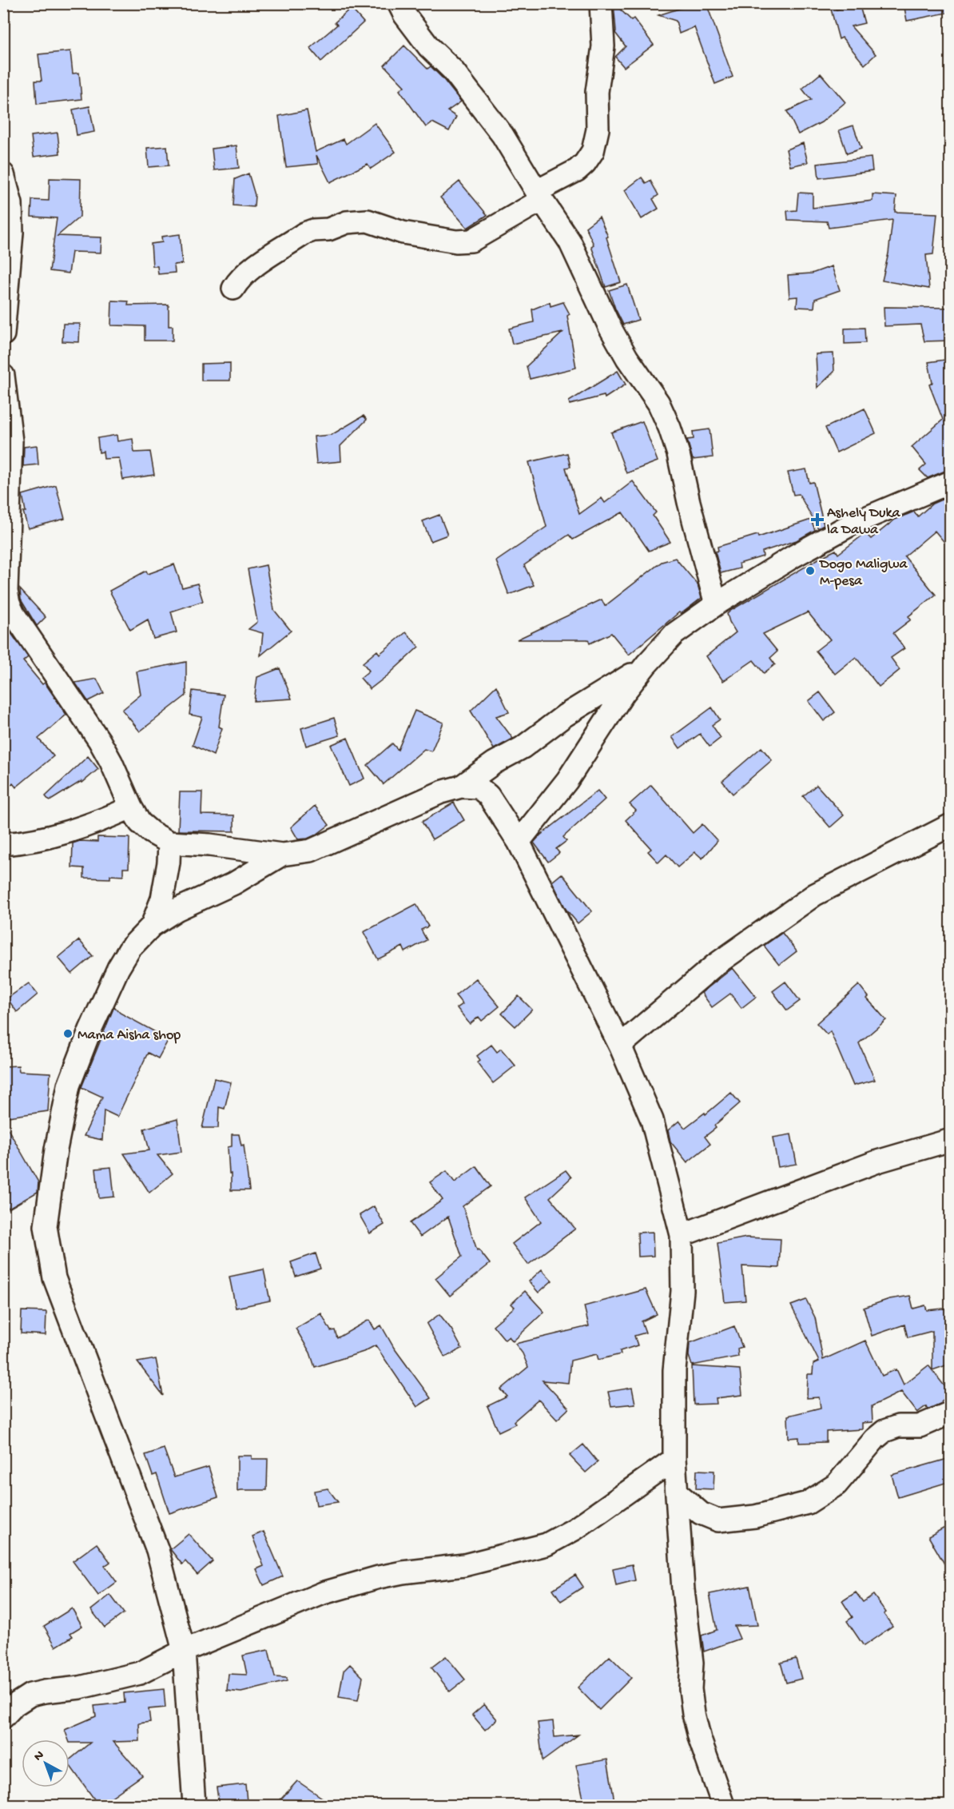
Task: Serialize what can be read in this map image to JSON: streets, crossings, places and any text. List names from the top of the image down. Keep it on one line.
{"places":{"health":["Ashely Duka la Dawa"],"other":["Dogo Maligwa M-pesa","Mama Aisha shop"]},"north":"top left"}
